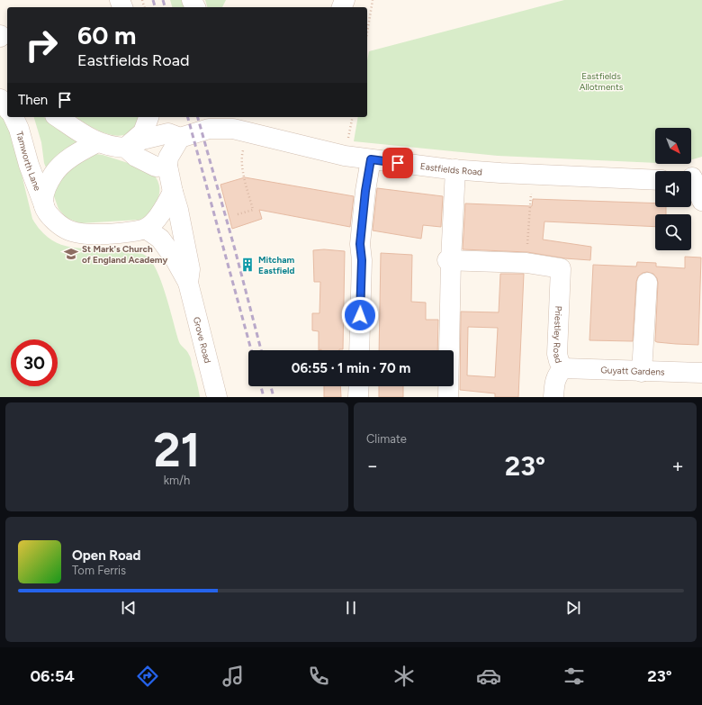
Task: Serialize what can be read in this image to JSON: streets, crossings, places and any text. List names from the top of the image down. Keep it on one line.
{"streets":{"street":["Tamworth Lane","Eastfields Road","Priestley Road","Grove Road","Guyatt Gardens"]},"crossings":[["Tamworth Lane","Grove Road"],["Priestley Road","Guyatt Gardens"]],"parks":["Eastfields Allotments"],"places":{"school or university":["St Mark's Church of England Academy"],"building":["Mitcham Eastfield"]},"north":"bottom right","page":{"turn":["60 m","Eastfields Road"],"then":"Then","limit":"30","trip":"06:55 · 1 min · 70 m","tile":[["21","km/h"],"Climate"],"heat":["−","23°","+"],"song":["Open Road","Tom Ferris"],"tabs":["06:54","23°"]}}
